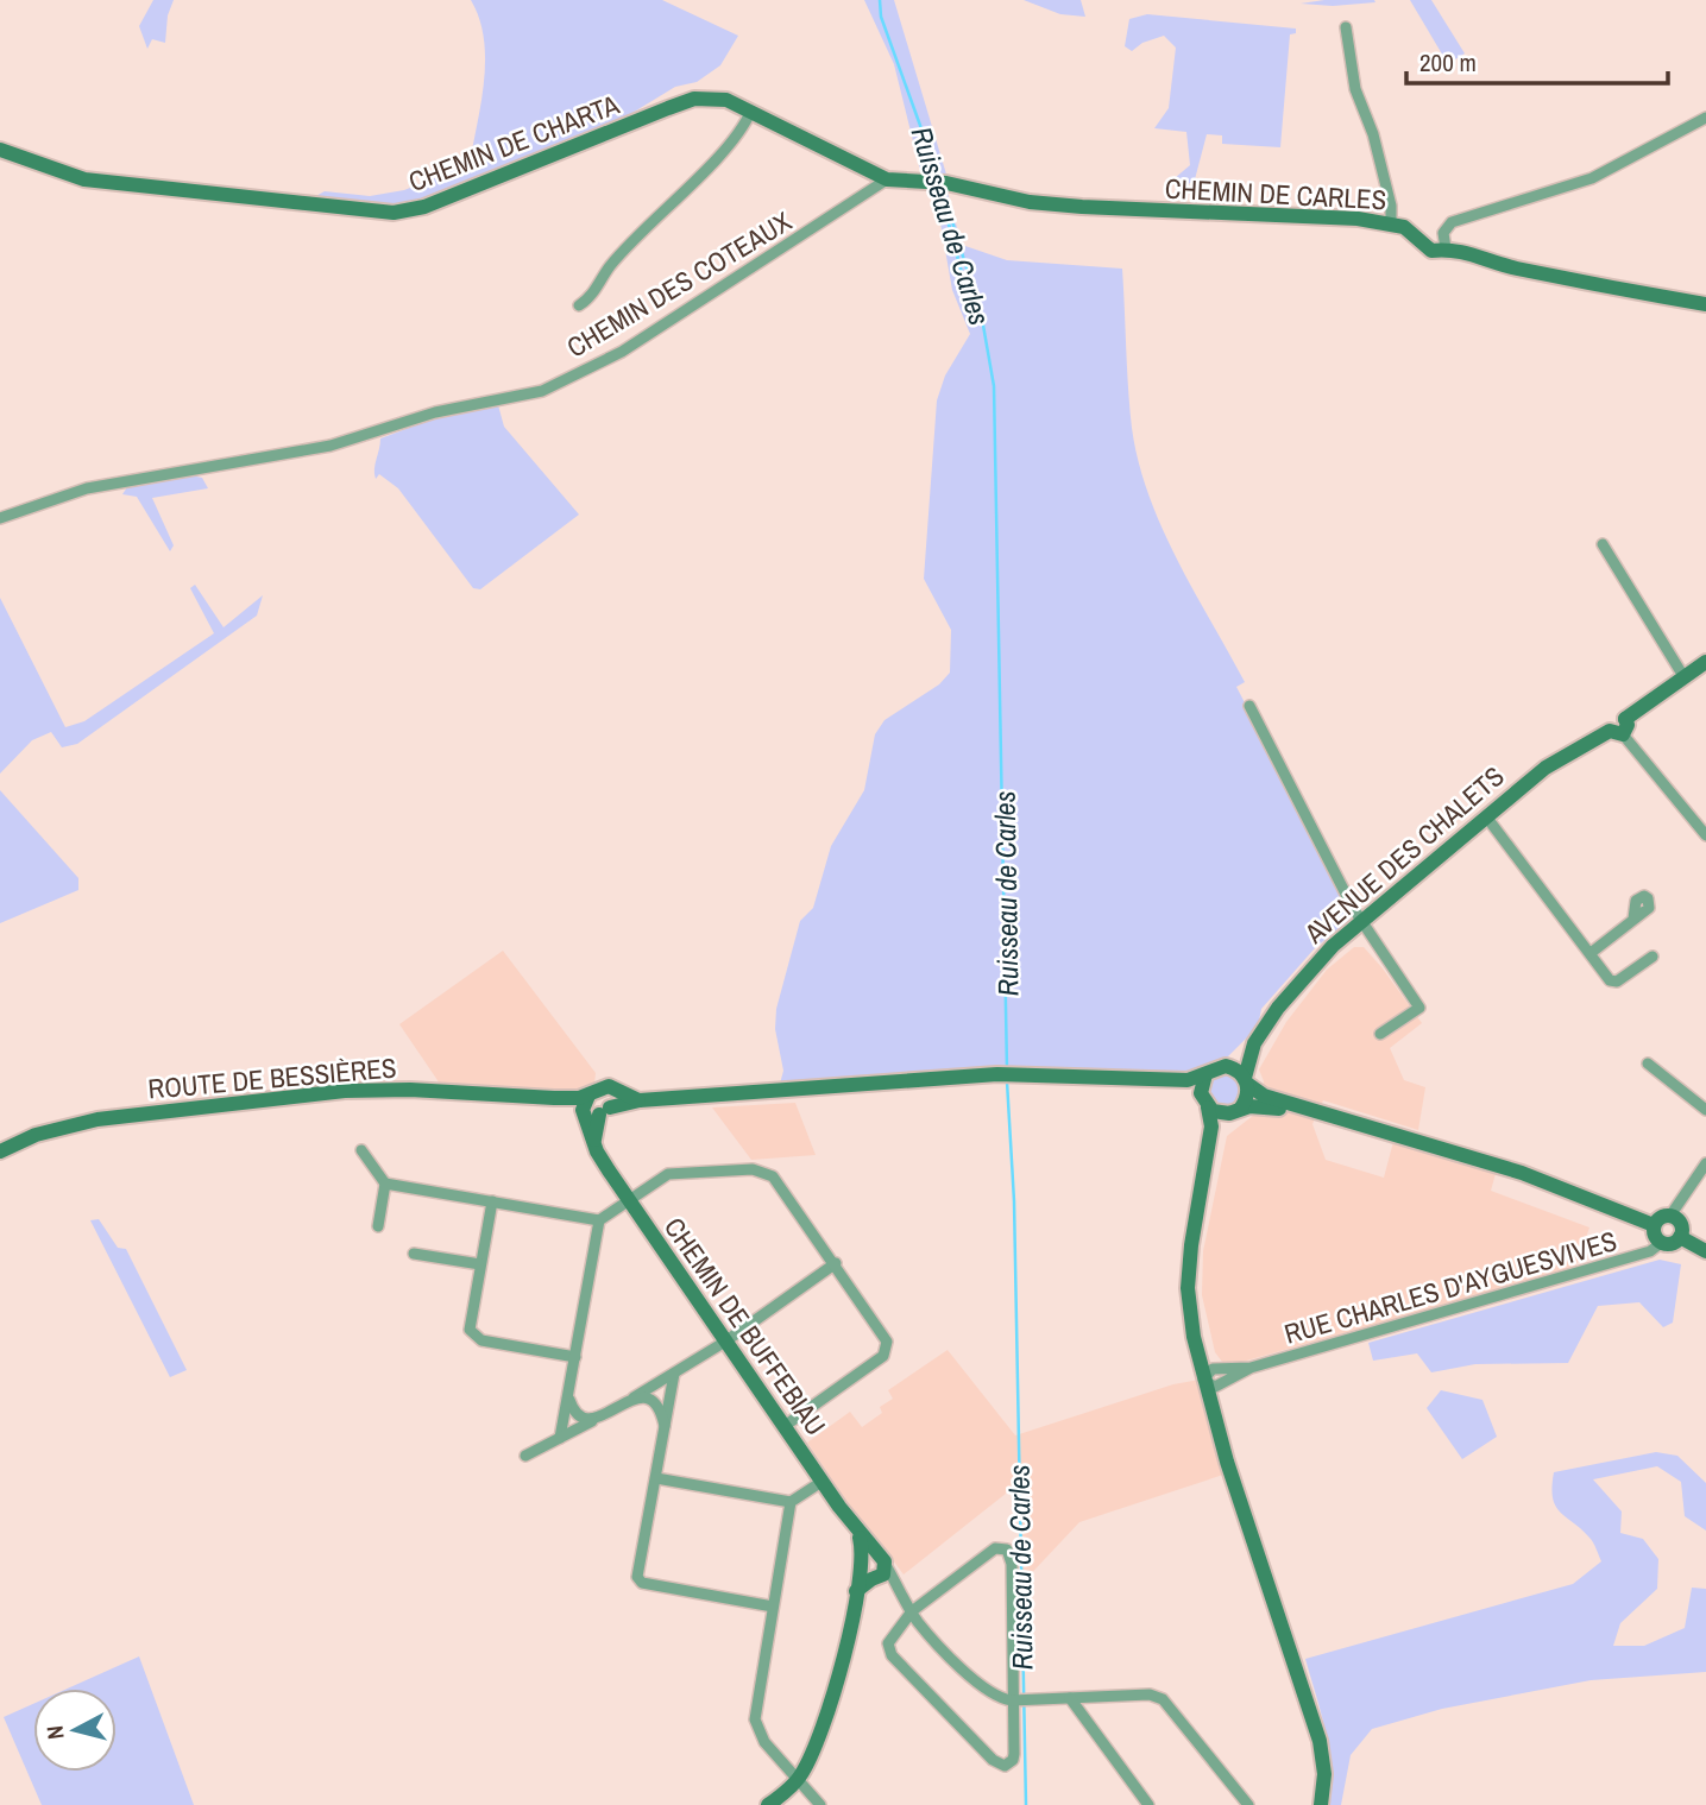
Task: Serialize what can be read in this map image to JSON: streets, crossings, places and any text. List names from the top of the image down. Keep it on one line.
{"streets":{"street":["CHEMIN DE CHARTA","CHEMIN DE CARLES","CHEMIN DES COTEAUX","AVENUE DES CHALETS","ROUTE DE BESSIÈRES","RUE CHARLES D'AYGUESVIVES","CHEMIN DE BUFFEBIAU"]},"crossings":[["CHEMIN DE CHARTA","CHEMIN DE CARLES"],["CHEMIN DE CHARTA","CHEMIN DES COTEAUX"],["ROUTE DE BESSIÈRES","CHEMIN DE BUFFEBIAU"]],"water":["Ruisseau de Carles"],"scale_bar":"200 m","north":"left"}
